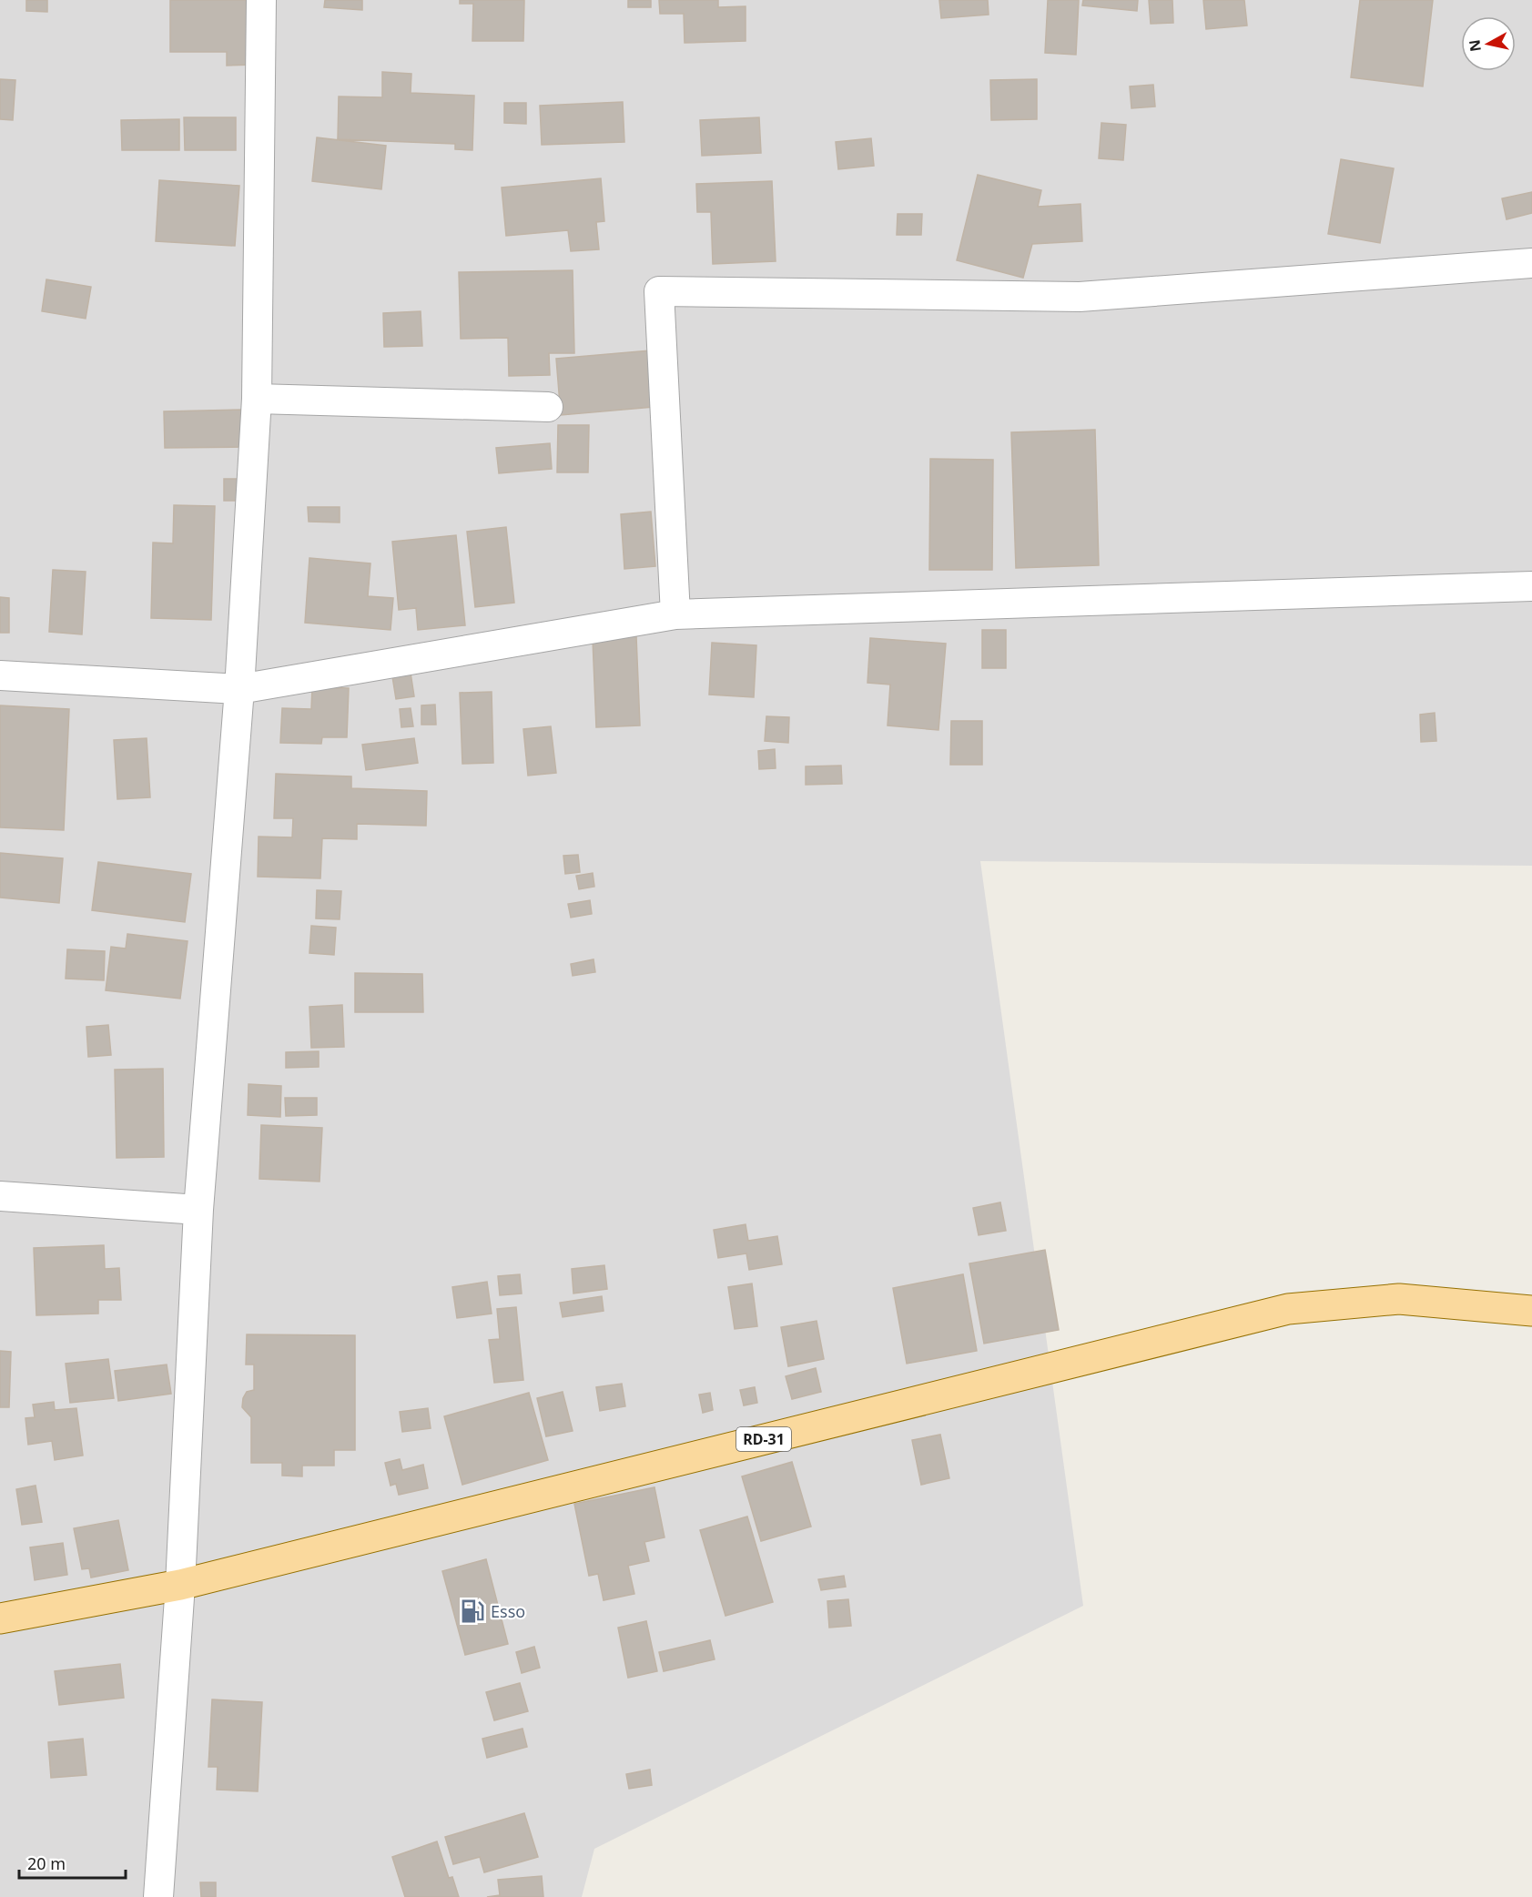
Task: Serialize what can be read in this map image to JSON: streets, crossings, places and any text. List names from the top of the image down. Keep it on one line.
{"streets":{"main road":["RD-31"]},"places":{"fuel station":["Esso"]},"scale_bar":"20 m","north":"left"}
